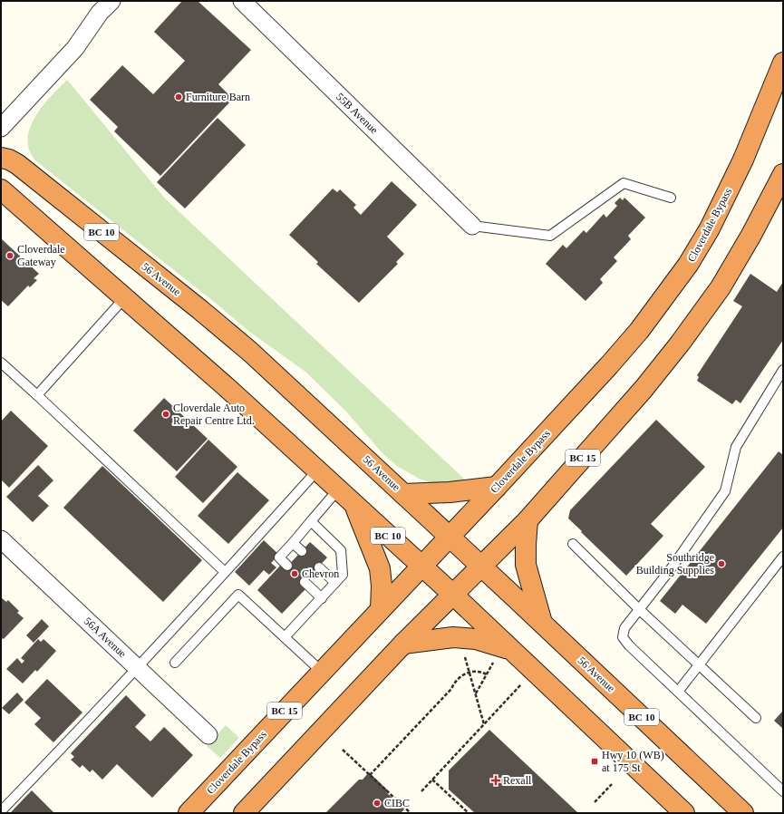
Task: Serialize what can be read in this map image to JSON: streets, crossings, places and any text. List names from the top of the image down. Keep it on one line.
{"streets":{"highway":["Cloverdale Bypass","BC 10","56 Avenue","BC 15"],"street":["55B Avenue","56A Avenue"]},"crossings":[["Cloverdale Bypass","BC 10"],["Cloverdale Bypass","56 Avenue"],["BC 10","BC 15"],["56 Avenue","BC 15"]],"places":{"other":["Furniture Barn","Cloverdale Gateway","Cloverdale Auto Repair Centre Ltd.","Southridge Building Supplies","Chevron","CIBC"],"transit":["Hwy 10 (WB) at 175 St"],"health":["Rexall"]}}
